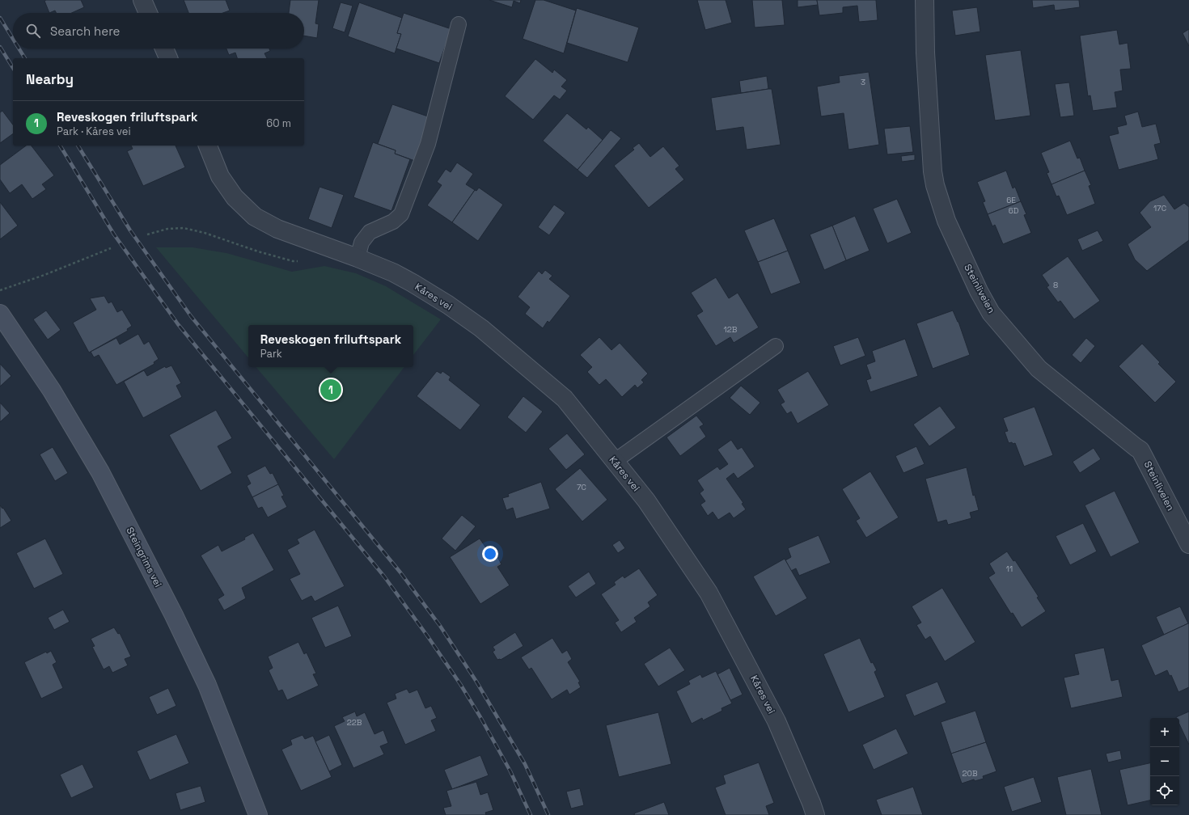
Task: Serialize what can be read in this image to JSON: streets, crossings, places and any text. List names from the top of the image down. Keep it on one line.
{"streets":{"street":["Steinliveien","Kåres vei","Steingrims vei"]},"house_numbers":["3","6E","17C","6D","8","12B","7C","11","22B","20B"],"page":{"search":"Search here","heading":"Nearby","list":[{"mark":"1","name":"Reveskogen friluftspark","note":"Park · Kåres vei","value":"60 m"}],"popup":["Reveskogen friluftspark","Park"],"pins":"1","map_buttons":["+","−"]}}
